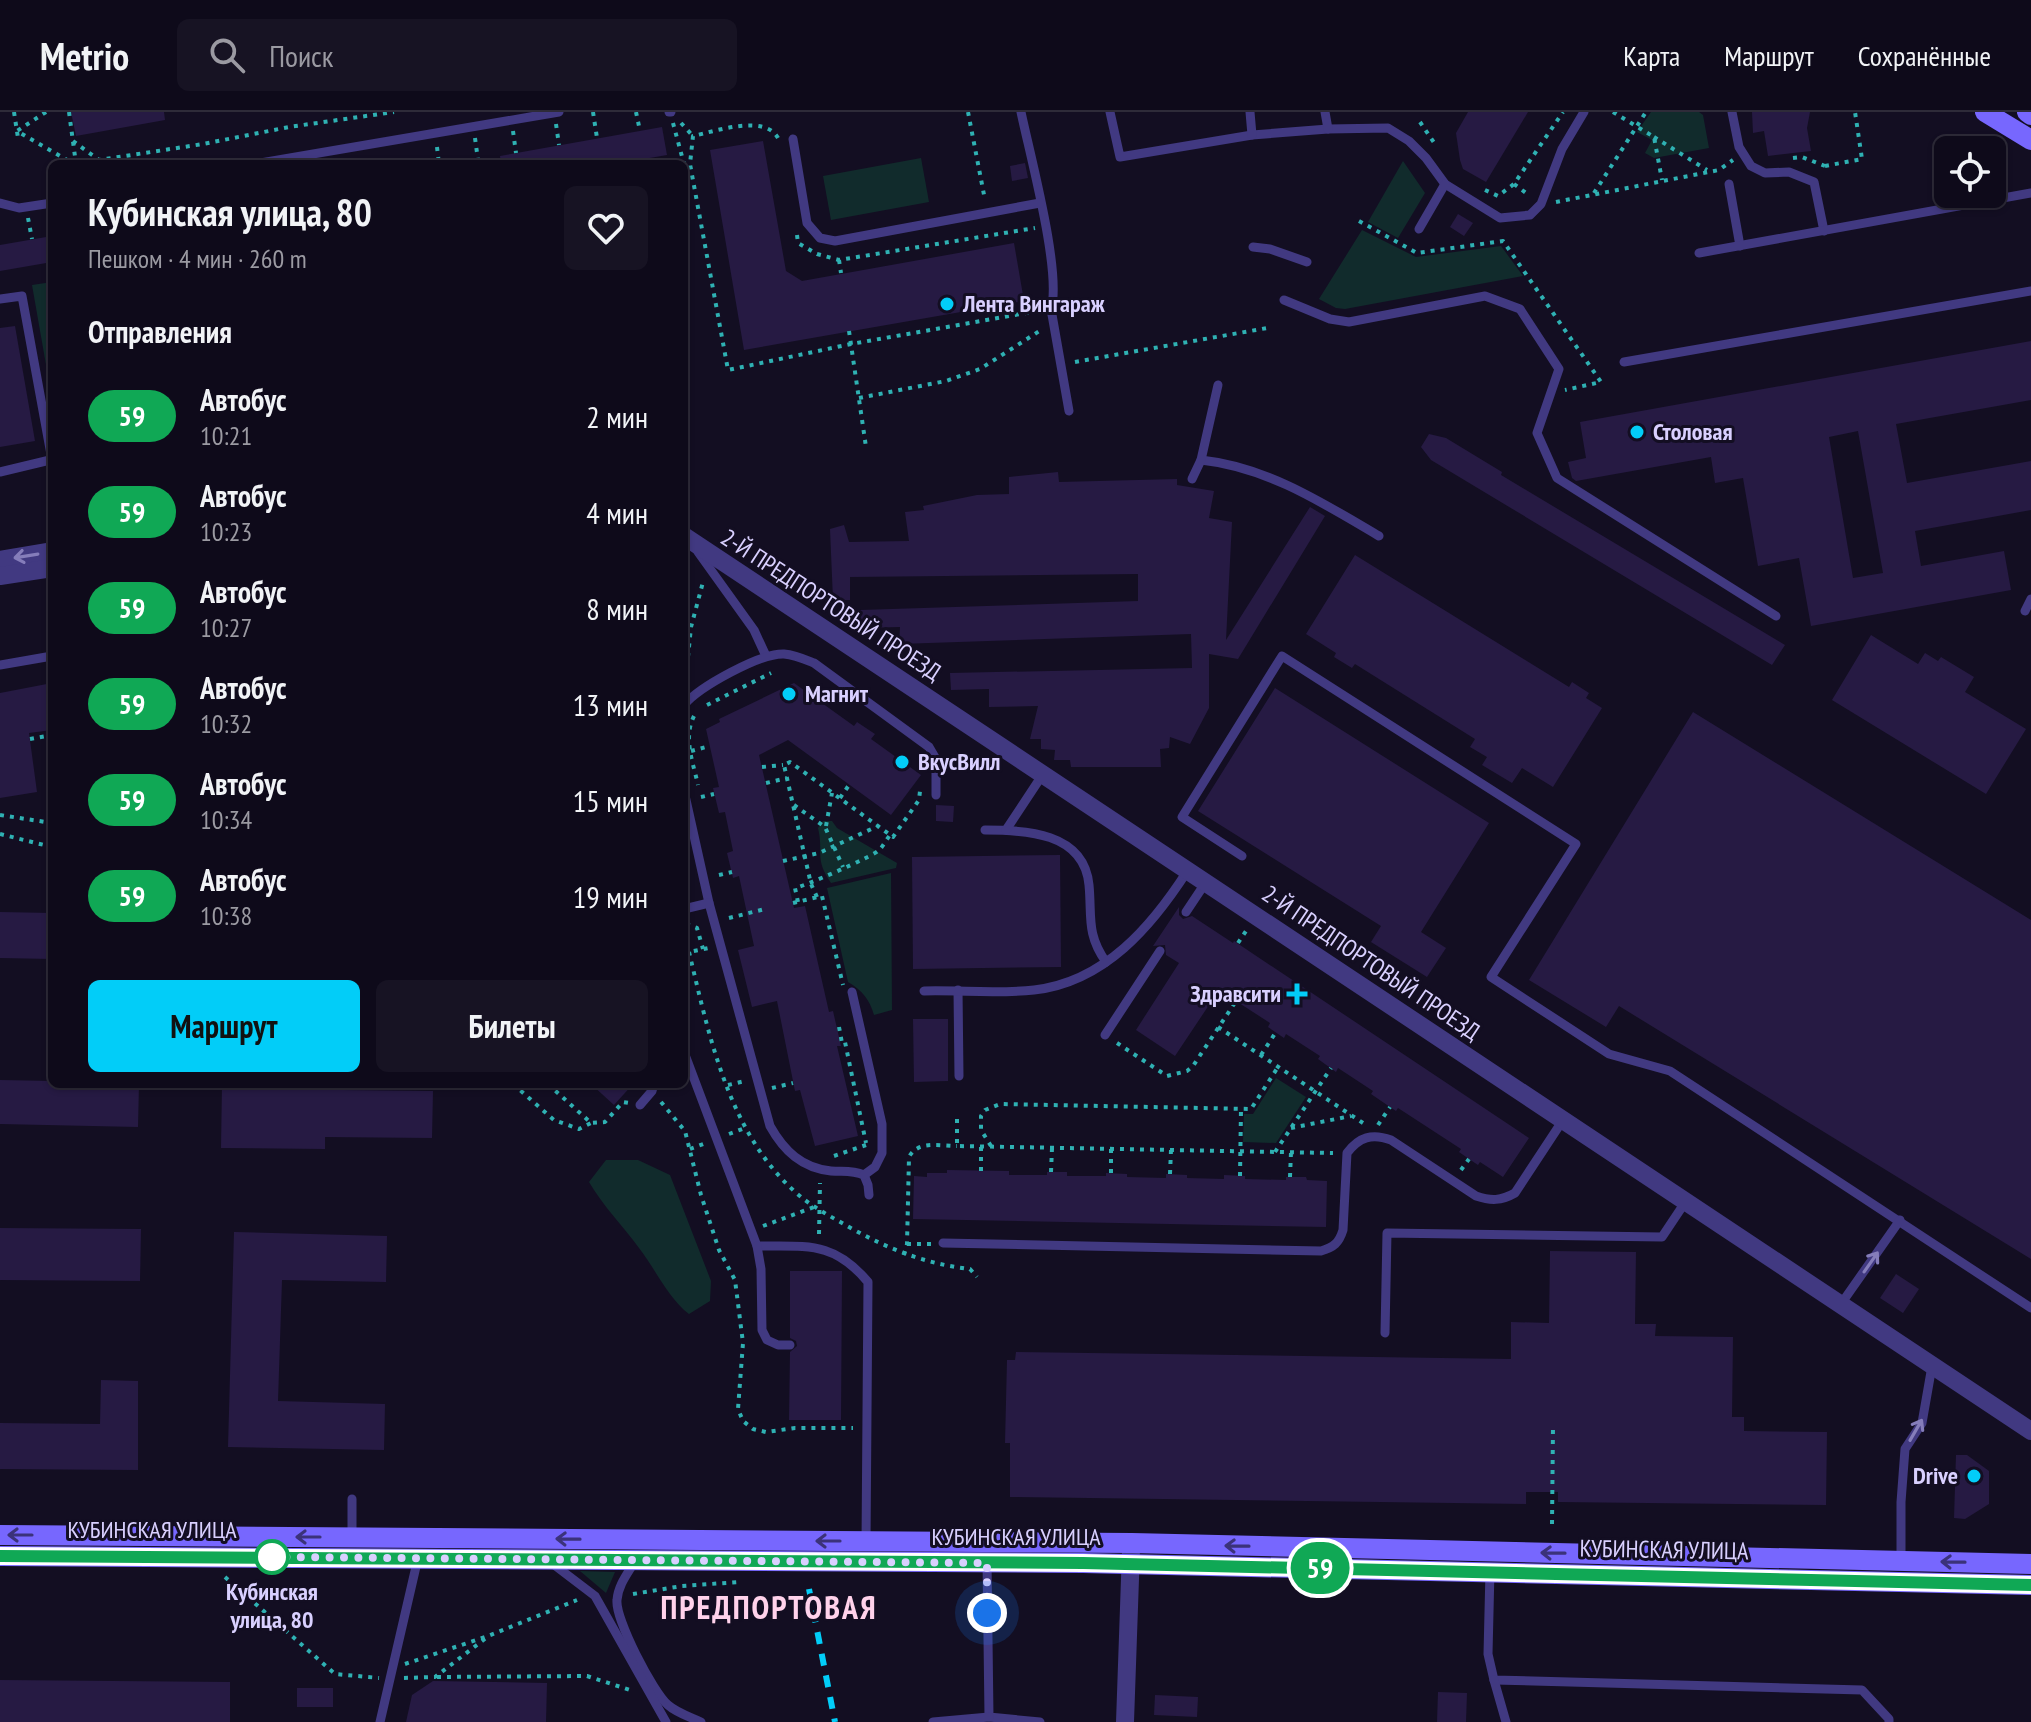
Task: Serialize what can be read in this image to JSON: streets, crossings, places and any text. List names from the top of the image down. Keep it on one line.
{"streets":{"main road":["КУБИНСКАЯ УЛИЦА"],"street":["2-Й ПРЕДПОРТОВЫЙ ПРОЕЗД"]},"districts":["ПРЕДПОРТОВАЯ"],"places":{"other":["Лента Вингараж","Столовая","Магнит","ВкусВилл","Drive","Кубинская улица, 80"],"health":["Здравсити"]},"lines":["bus line 59"],"page":{"header":"Metrio","search":"Поиск","nav":["Карта","Маршрут","Сохранённые"],"on_map":"59","heading":[["Кубинская улица, 80","Пешком · 4 мин · 260 m"],"Отправления"],"list":[{"mark":"59","name":"Автобус","note":"10:21","value":"2 мин"},{"mark":"59","name":"Автобус","note":"10:23","value":"4 мин"},{"mark":"59","name":"Автобус","note":"10:27","value":"8 мин"},{"mark":"59","name":"Автобус","note":"10:32","value":"13 мин"},{"mark":"59","name":"Автобус","note":"10:34","value":"15 мин"},{"mark":"59","name":"Автобус","note":"10:38","value":"19 мин"}],"buttons":["Маршрут","Билеты"]}}
